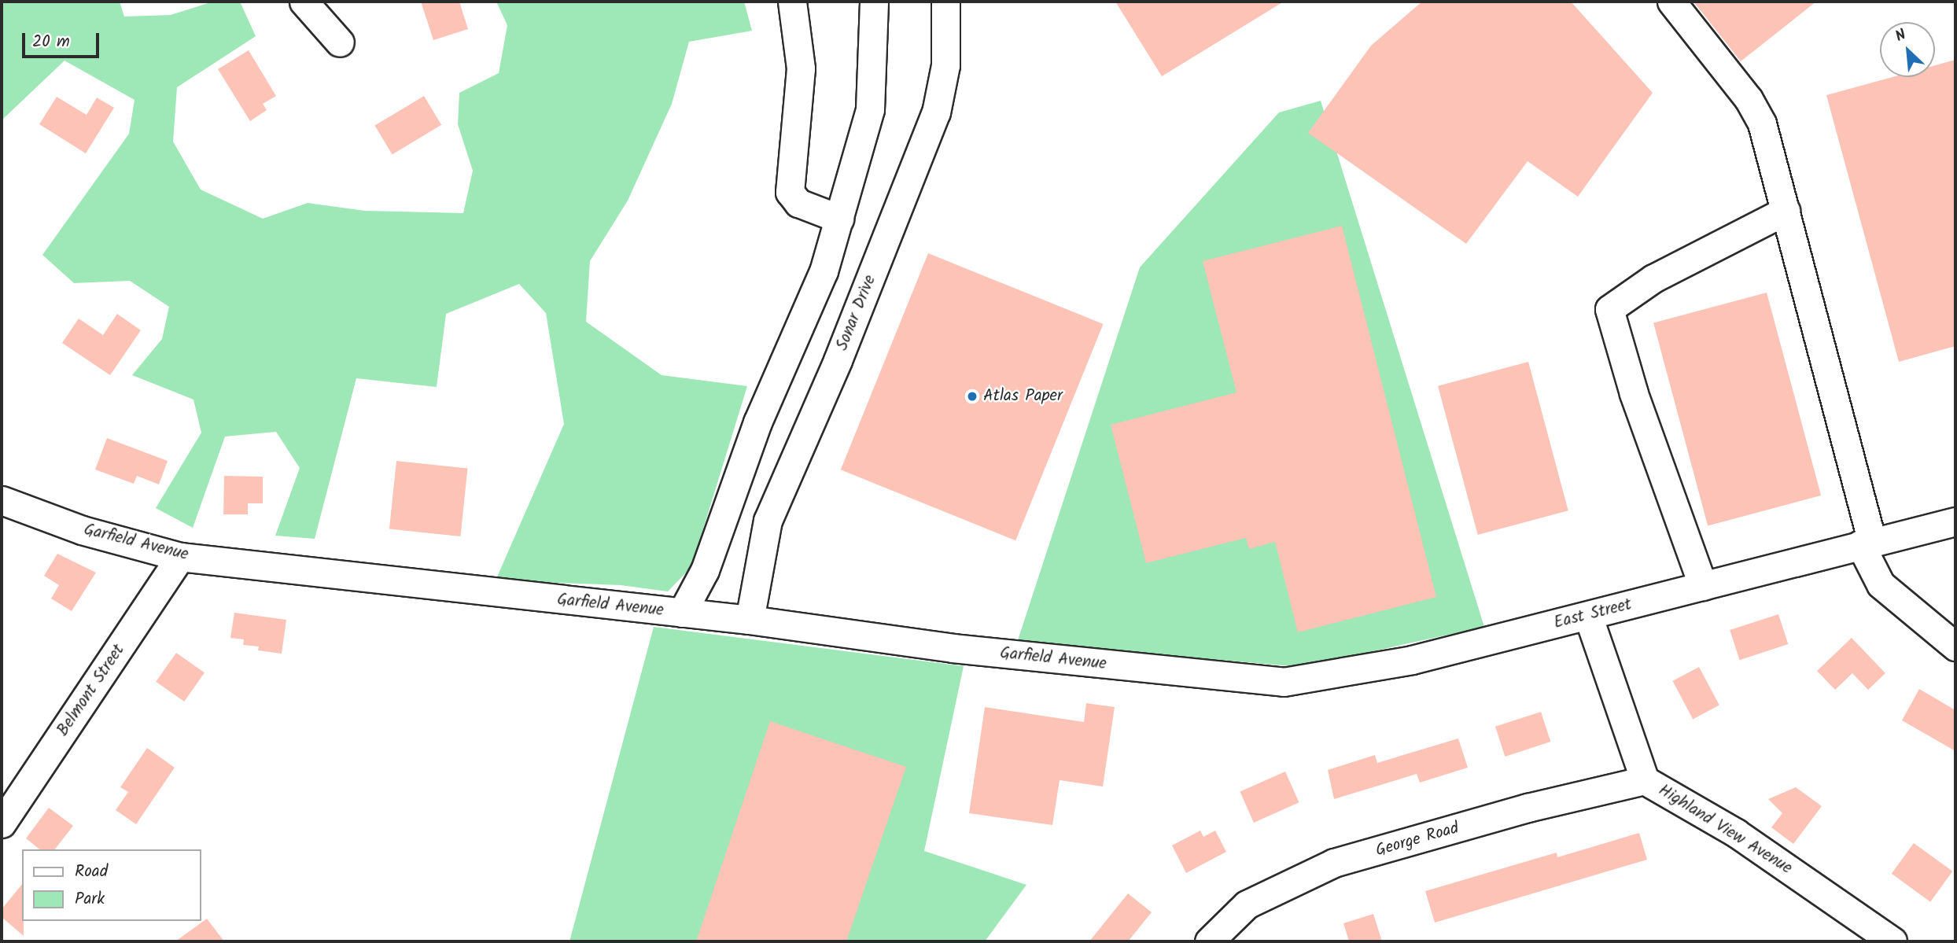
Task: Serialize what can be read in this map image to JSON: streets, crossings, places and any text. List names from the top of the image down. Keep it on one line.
{"streets":{"street":["Sonar Drive","Garfield Avenue","East Street","Belmont Street","Highland View Avenue","George Road"]},"crossings":[["Sonar Drive","Garfield Avenue"],["Garfield Avenue","East Street"],["Garfield Avenue","Belmont Street"],["East Street","Highland View Avenue"],["Highland View Avenue","George Road"]],"places":["Atlas Paper"],"legend":["Road","Park"],"scale_bar":"20 m","north":"top left"}
